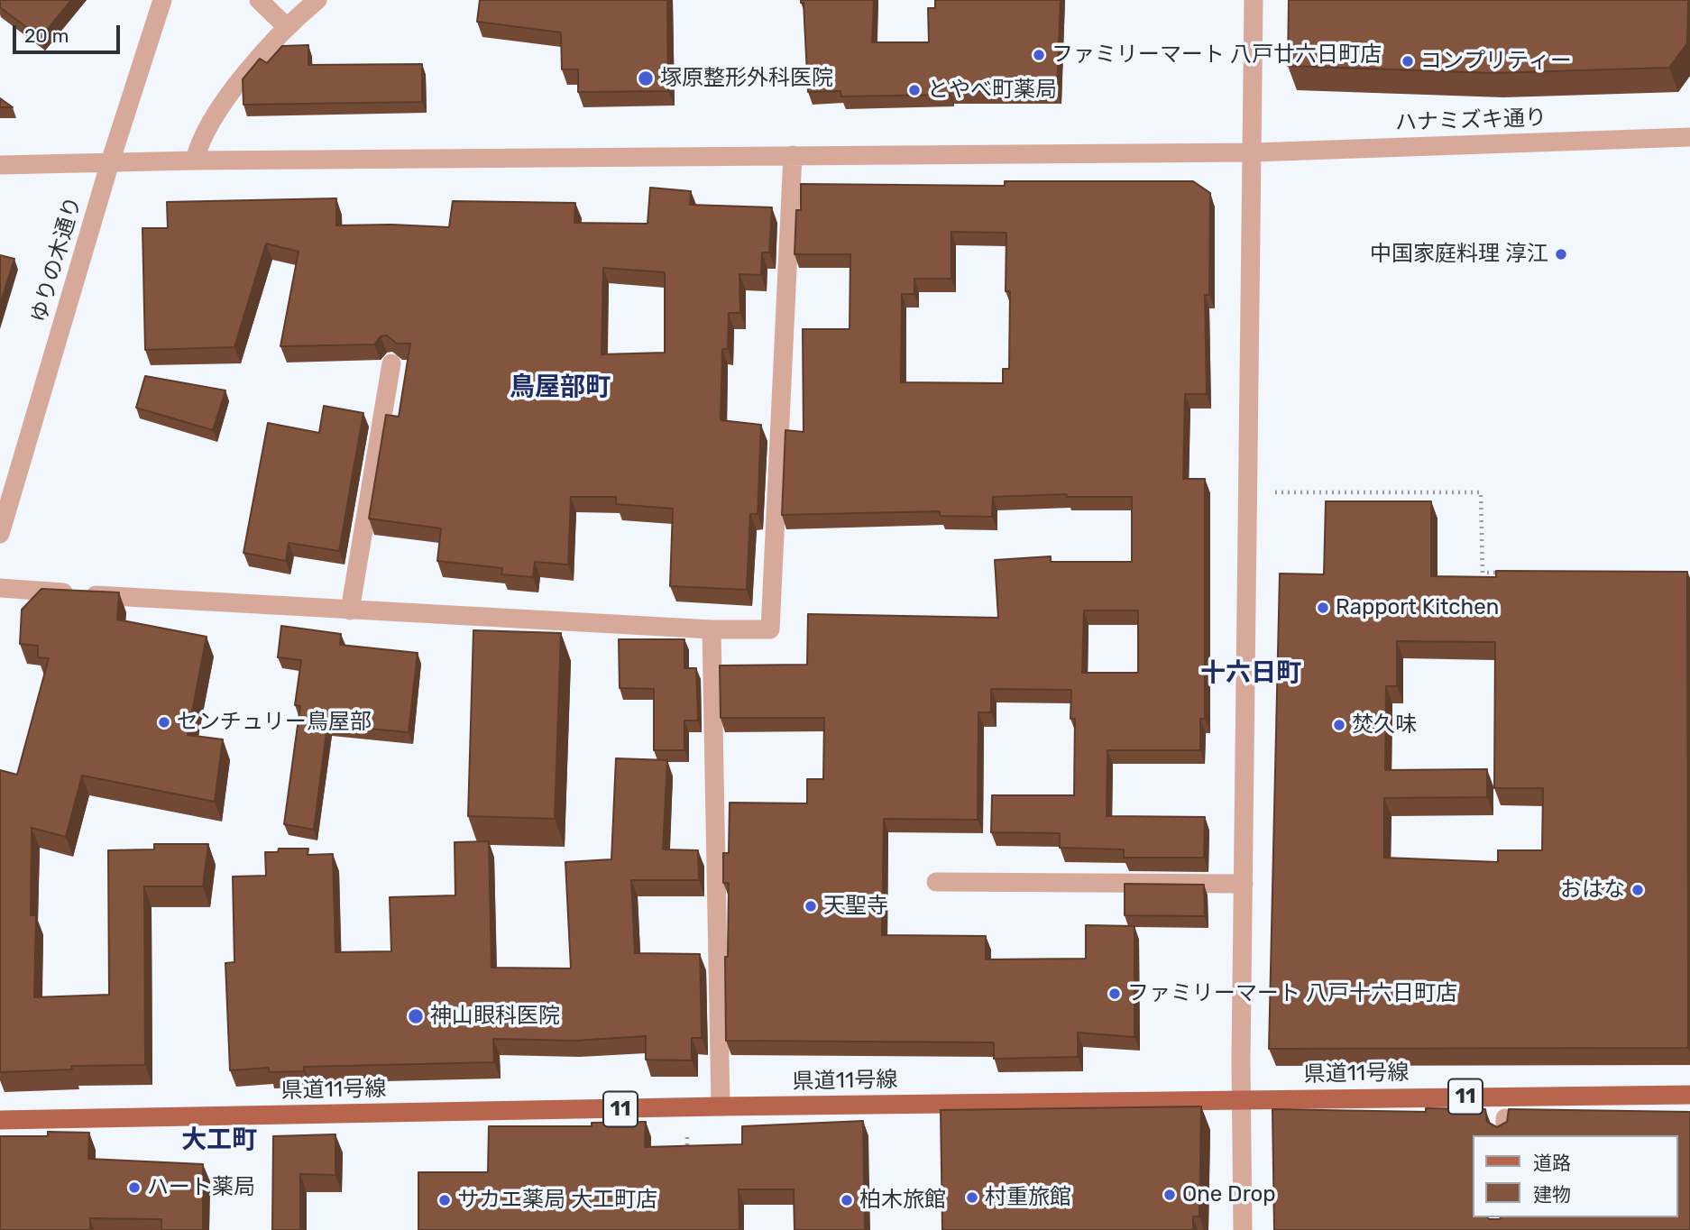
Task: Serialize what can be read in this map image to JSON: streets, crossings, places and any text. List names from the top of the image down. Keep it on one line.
{"streets":{"main road":["県道11号線","11"],"street":["ハナミズキ通り","ゆりの木通り"]},"crossings":[["ハナミズキ通り","ゆりの木通り"]],"districts":["鳥屋部町","十六日町","大工町"],"places":["ファミリーマート 八戸廿六日町店","コンプリティー","塚原整形外科医院","とやべ町薬局","中国家庭料理 淳江","Rapport Kitchen","センチュリー鳥屋部","焚久味","おはな","天聖寺","ファミリーマート 八戸十六日町店","神山眼科医院","ハート薬局","One Drop","村重旅館","サカエ薬局 大工町店","柏木旅館"],"legend":["道路","建物"],"scale_bar":"20 m"}
